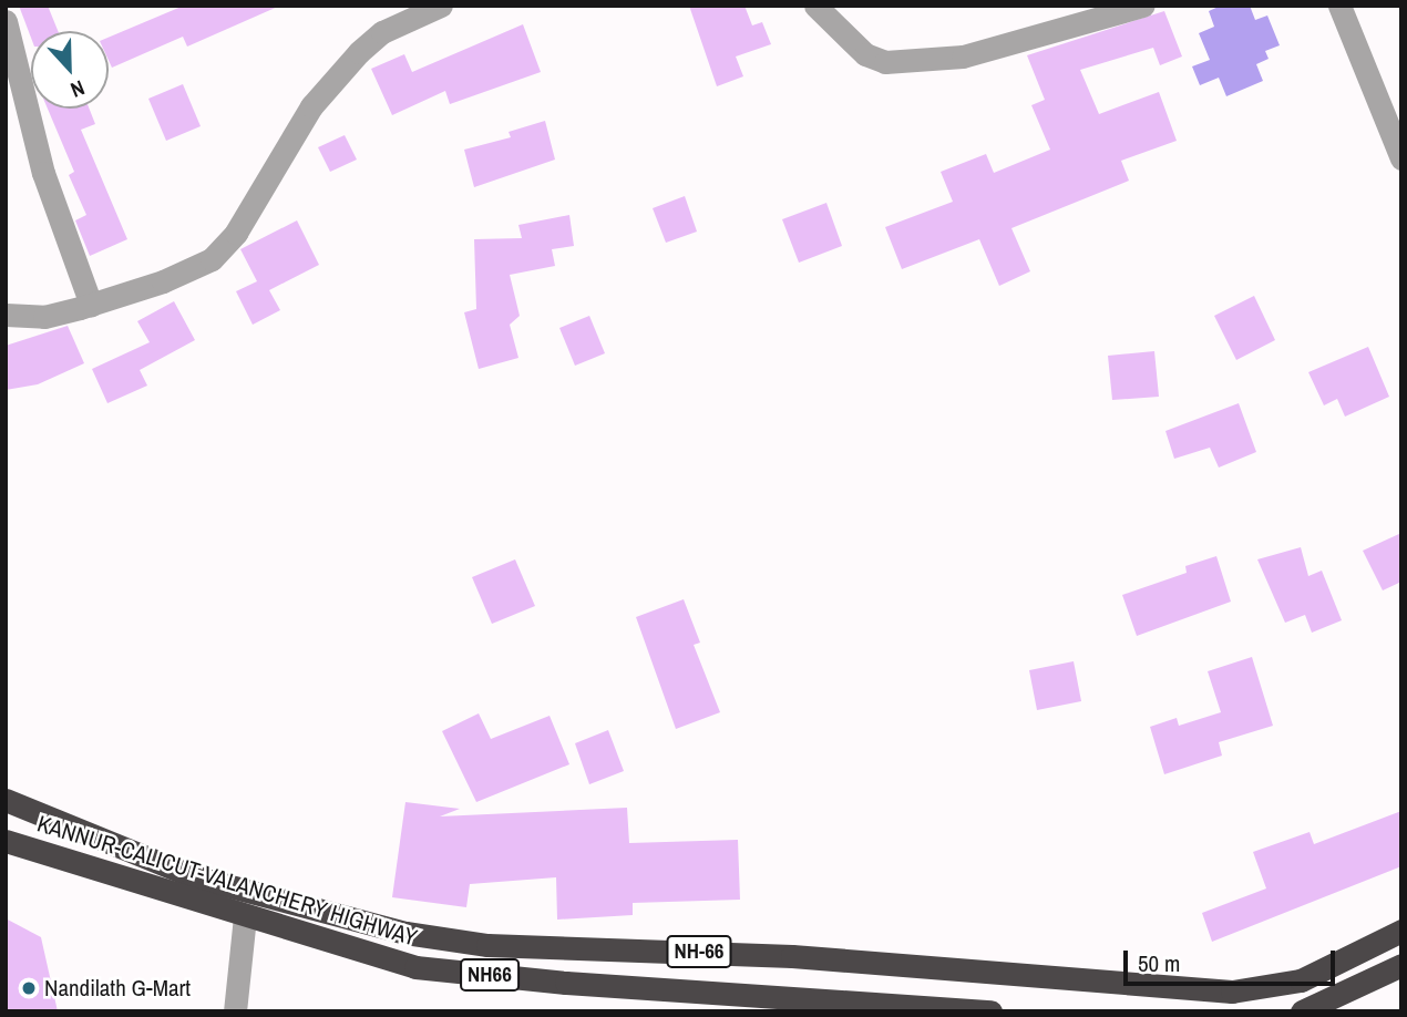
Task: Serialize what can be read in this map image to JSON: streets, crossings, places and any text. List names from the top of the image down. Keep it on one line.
{"streets":{"highway":["KANNUR-CALICUT-VALANCHERY HIGHWAY","NH-66","NH66"]},"places":["Nandilath G-Mart"],"scale_bar":"50 m","north":"bottom"}
